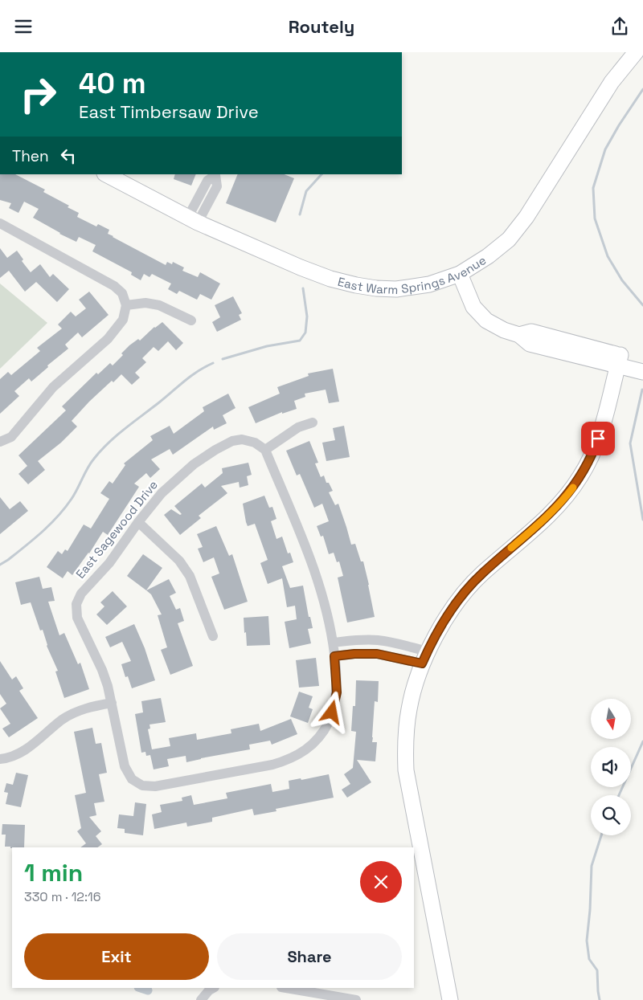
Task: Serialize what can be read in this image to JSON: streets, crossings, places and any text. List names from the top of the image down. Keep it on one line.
{"streets":{"street":["East Warm Springs Avenue","East Sagewood Drive"]},"north":"bottom","page":{"header":"Routely","turn":["40 m","East Timbersaw Drive"],"then":"Then","heading":["1 min","330 m · 12:16"],"buttons":["Exit","Share"]}}
